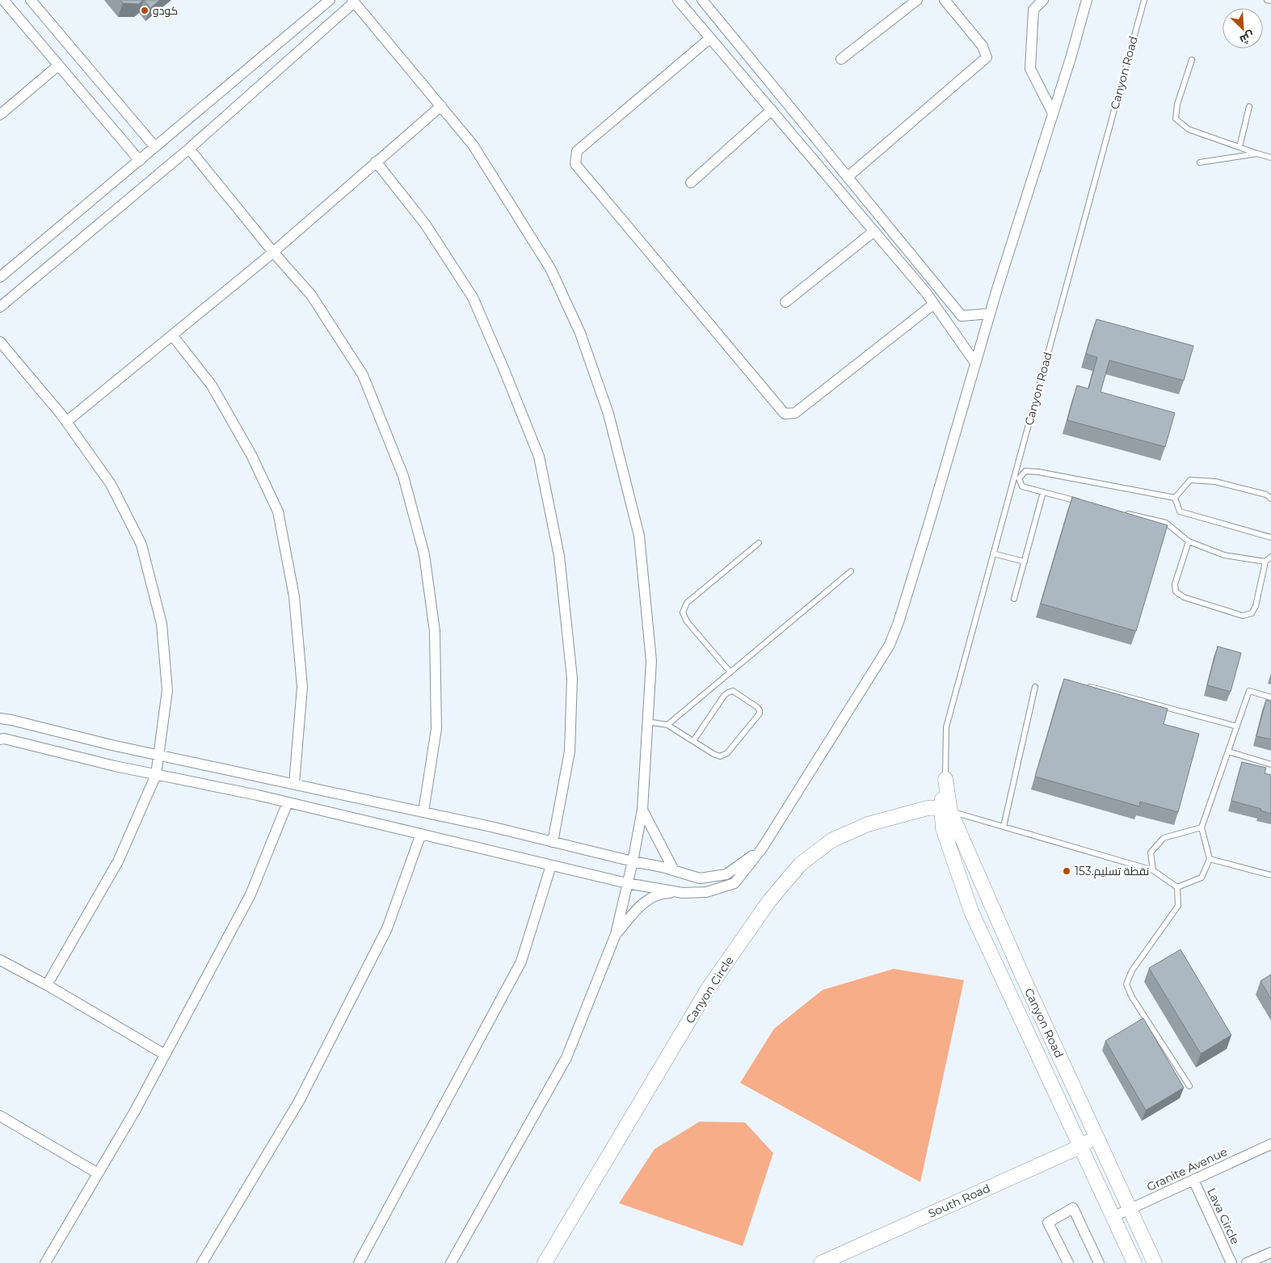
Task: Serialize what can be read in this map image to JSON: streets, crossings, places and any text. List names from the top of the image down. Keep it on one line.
{"streets":{"main road":["Canyon Road","Canyon Circle","South Road"],"street":["Granite Avenue","Lava Circle"]},"crossings":[["Canyon Road","Canyon Circle"],["Canyon Road","Granite Avenue"],["Canyon Road","South Road"],["Granite Avenue","Lava Circle"]],"places":["كودو","نقطة تسليم.153"],"north":"bottom right"}
